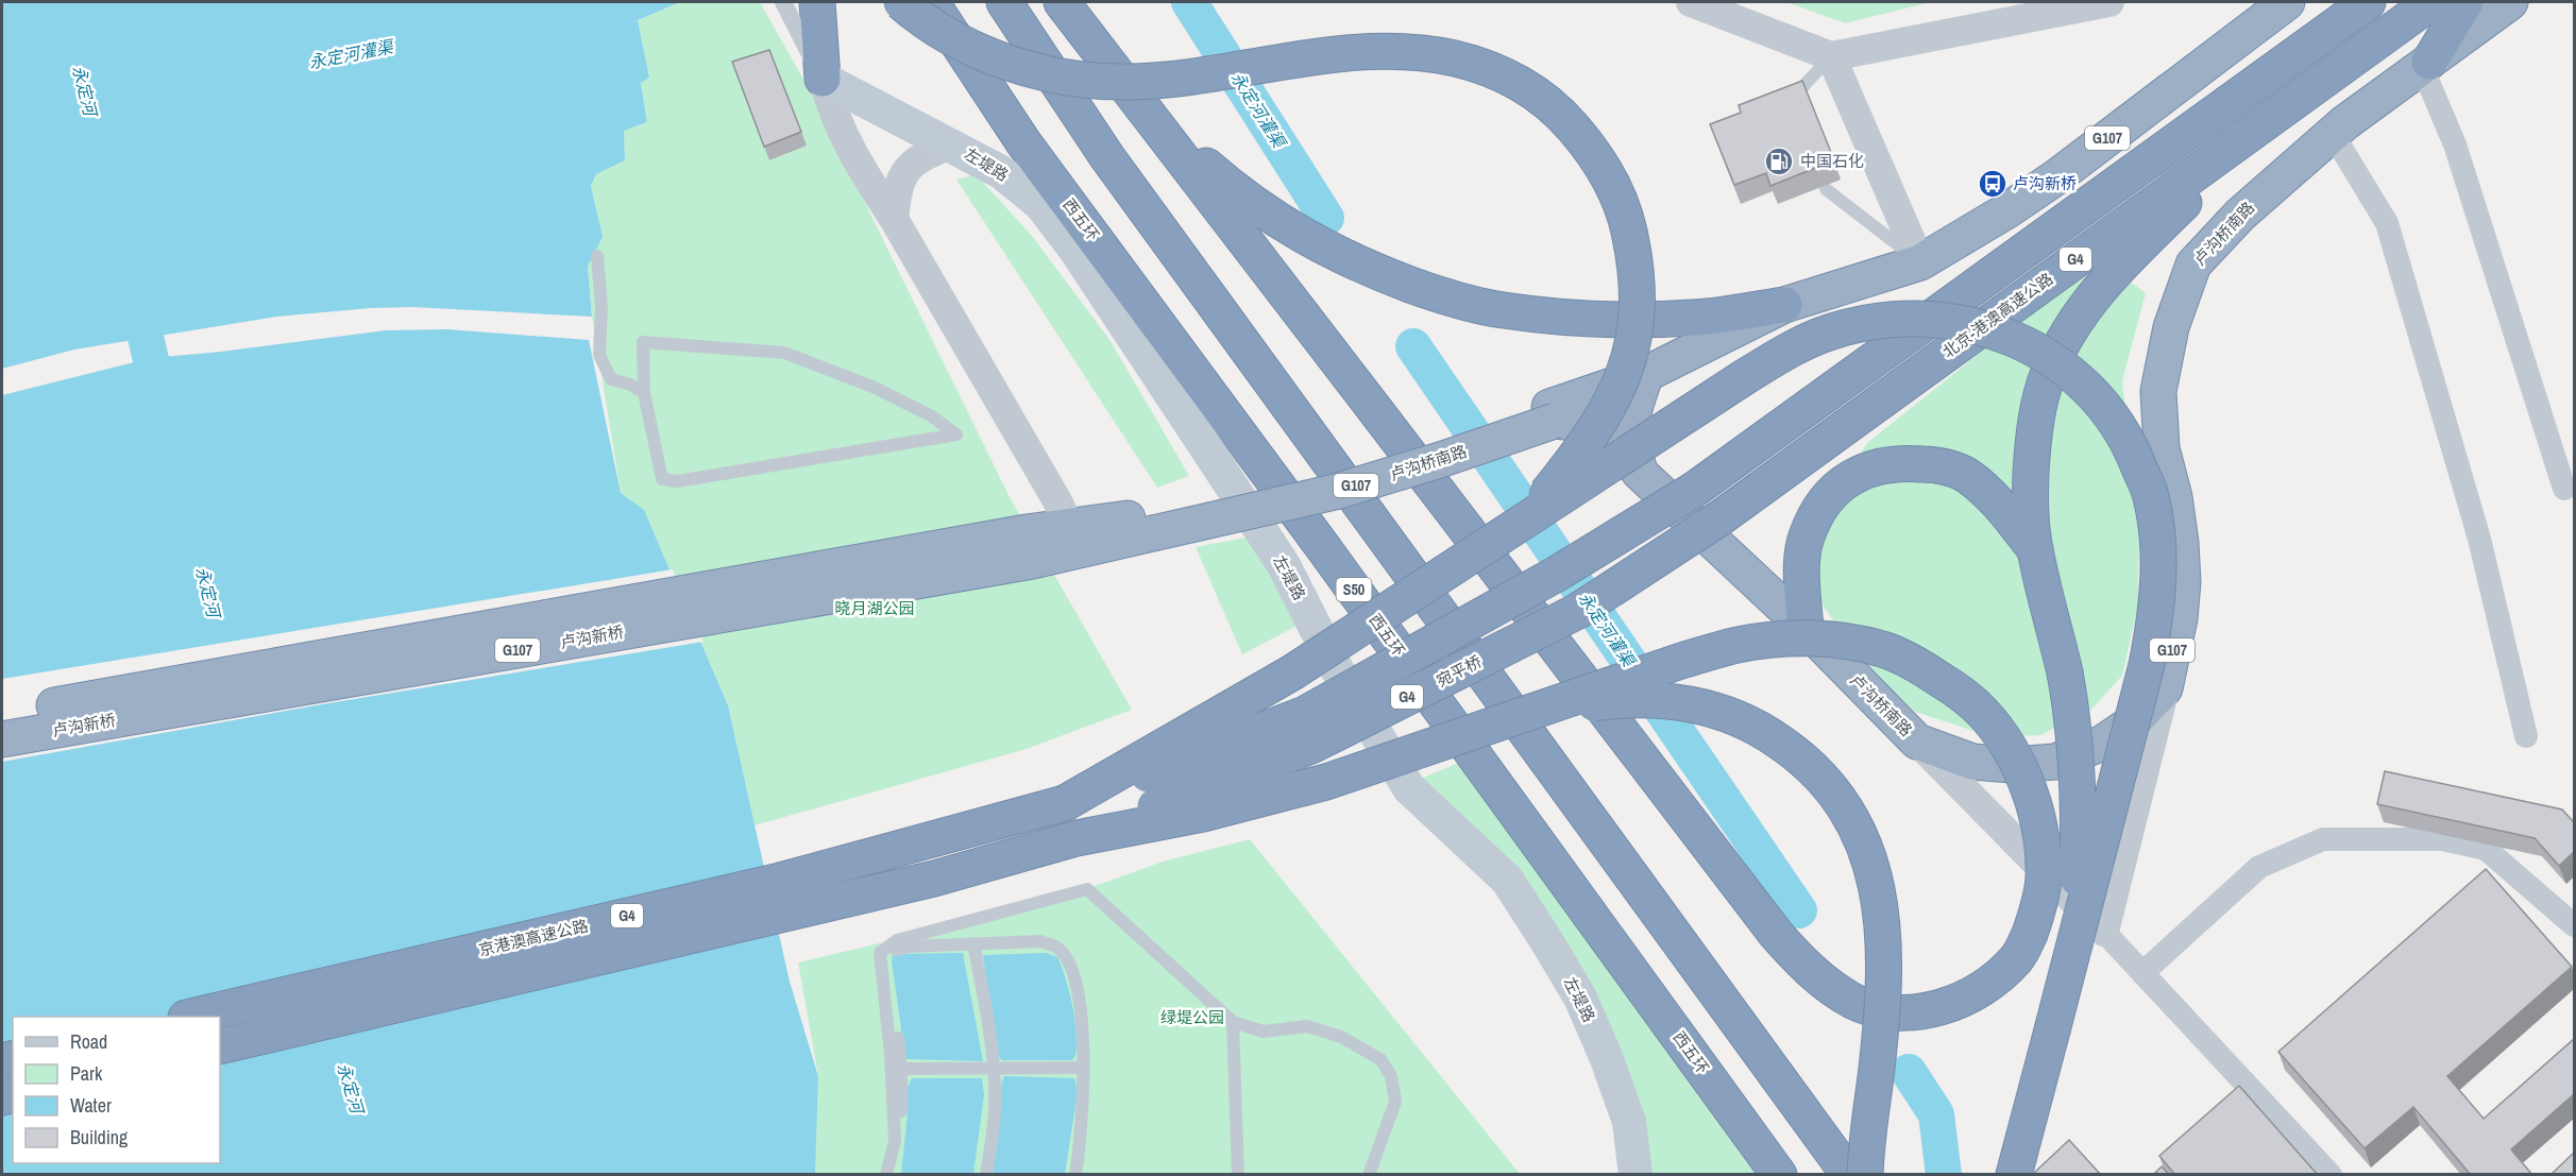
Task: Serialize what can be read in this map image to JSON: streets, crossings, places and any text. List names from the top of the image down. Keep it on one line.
{"streets":{"highway":["G107","西五环","卢沟桥南路","G4","北京-港澳高速公路","S50","卢沟新桥","宛平桥","京港澳高速公路"],"main road":["左堤路"]},"crossings":[["卢沟桥南路","卢沟新桥"],["G4","宛平桥"],["G4","京港澳高速公路"],["北京-港澳高速公路","宛平桥"]],"water":["永定河灌渠","永定河"],"parks":["晓月湖公园","绿堤公园"],"places":{"fuel station":["中国石化"],"bus stop":["卢沟新桥"]},"legend":["Road","Park","Water","Building"]}
